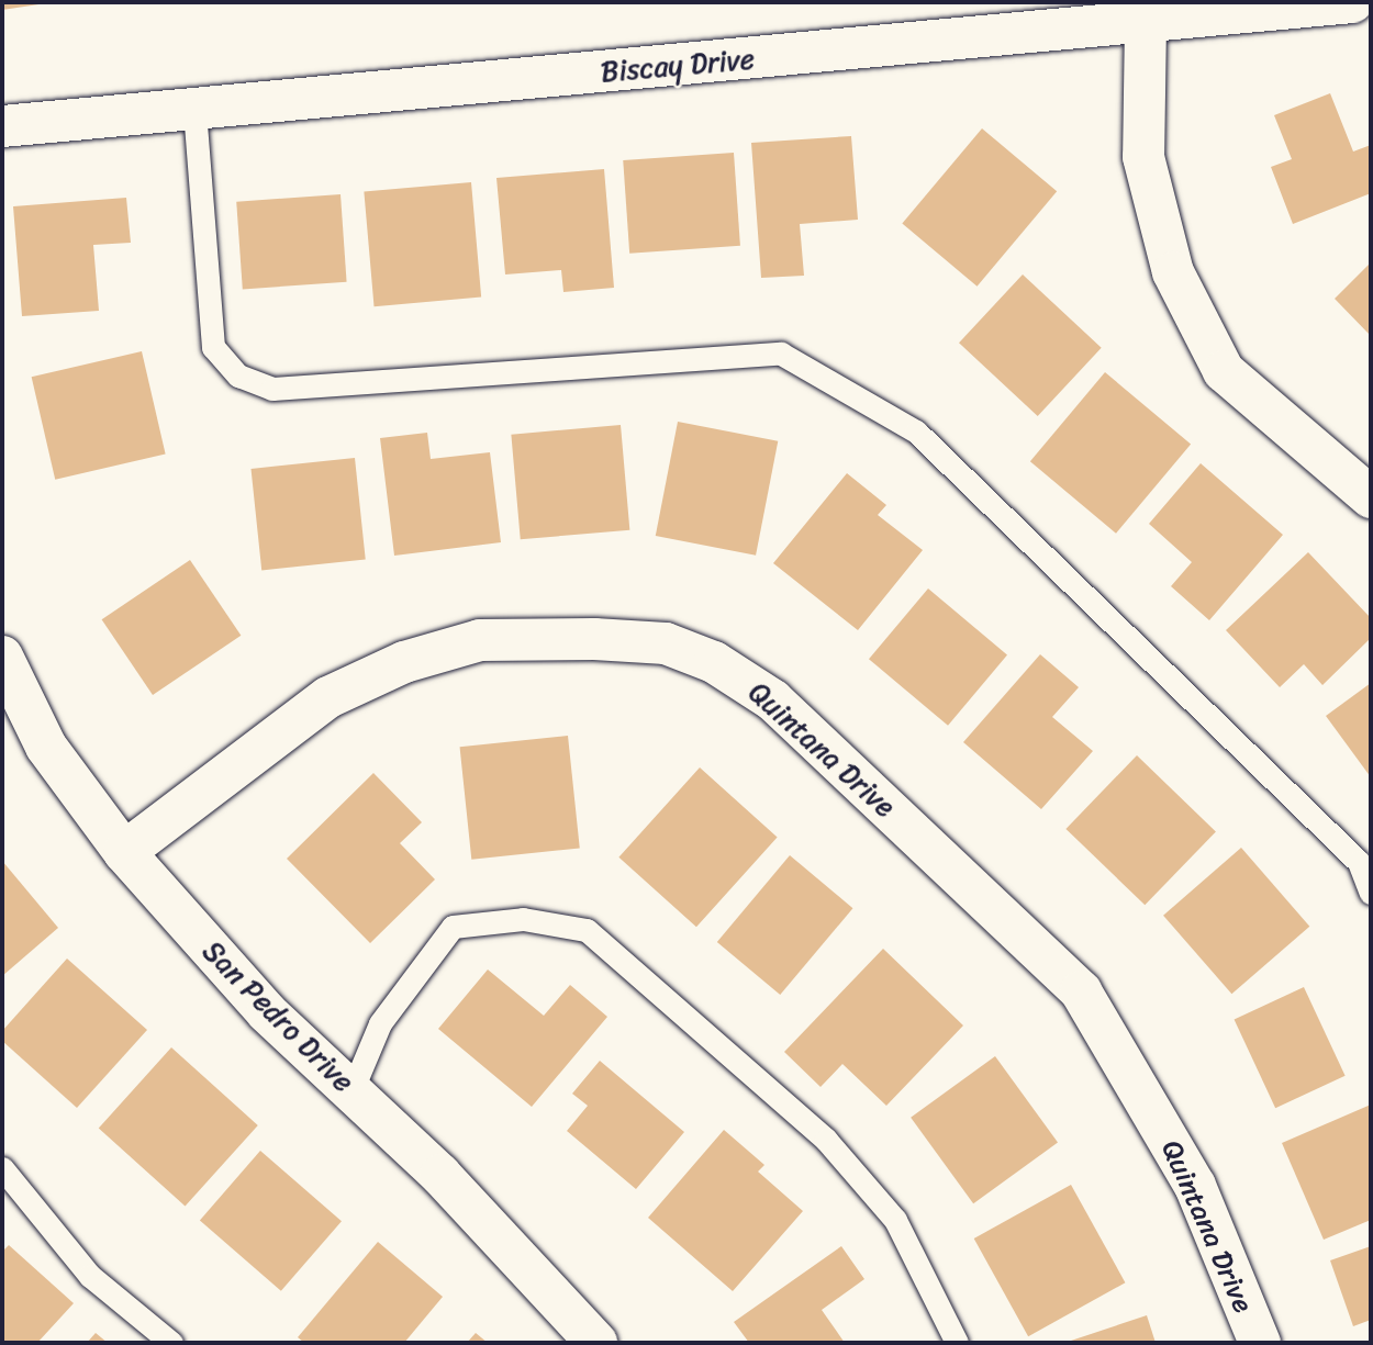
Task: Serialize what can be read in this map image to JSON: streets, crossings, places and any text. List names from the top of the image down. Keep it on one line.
{"streets":{"street":["Biscay Drive","Quintana Drive","San Pedro Drive"]},"crossings":[["Quintana Drive","San Pedro Drive"]]}
